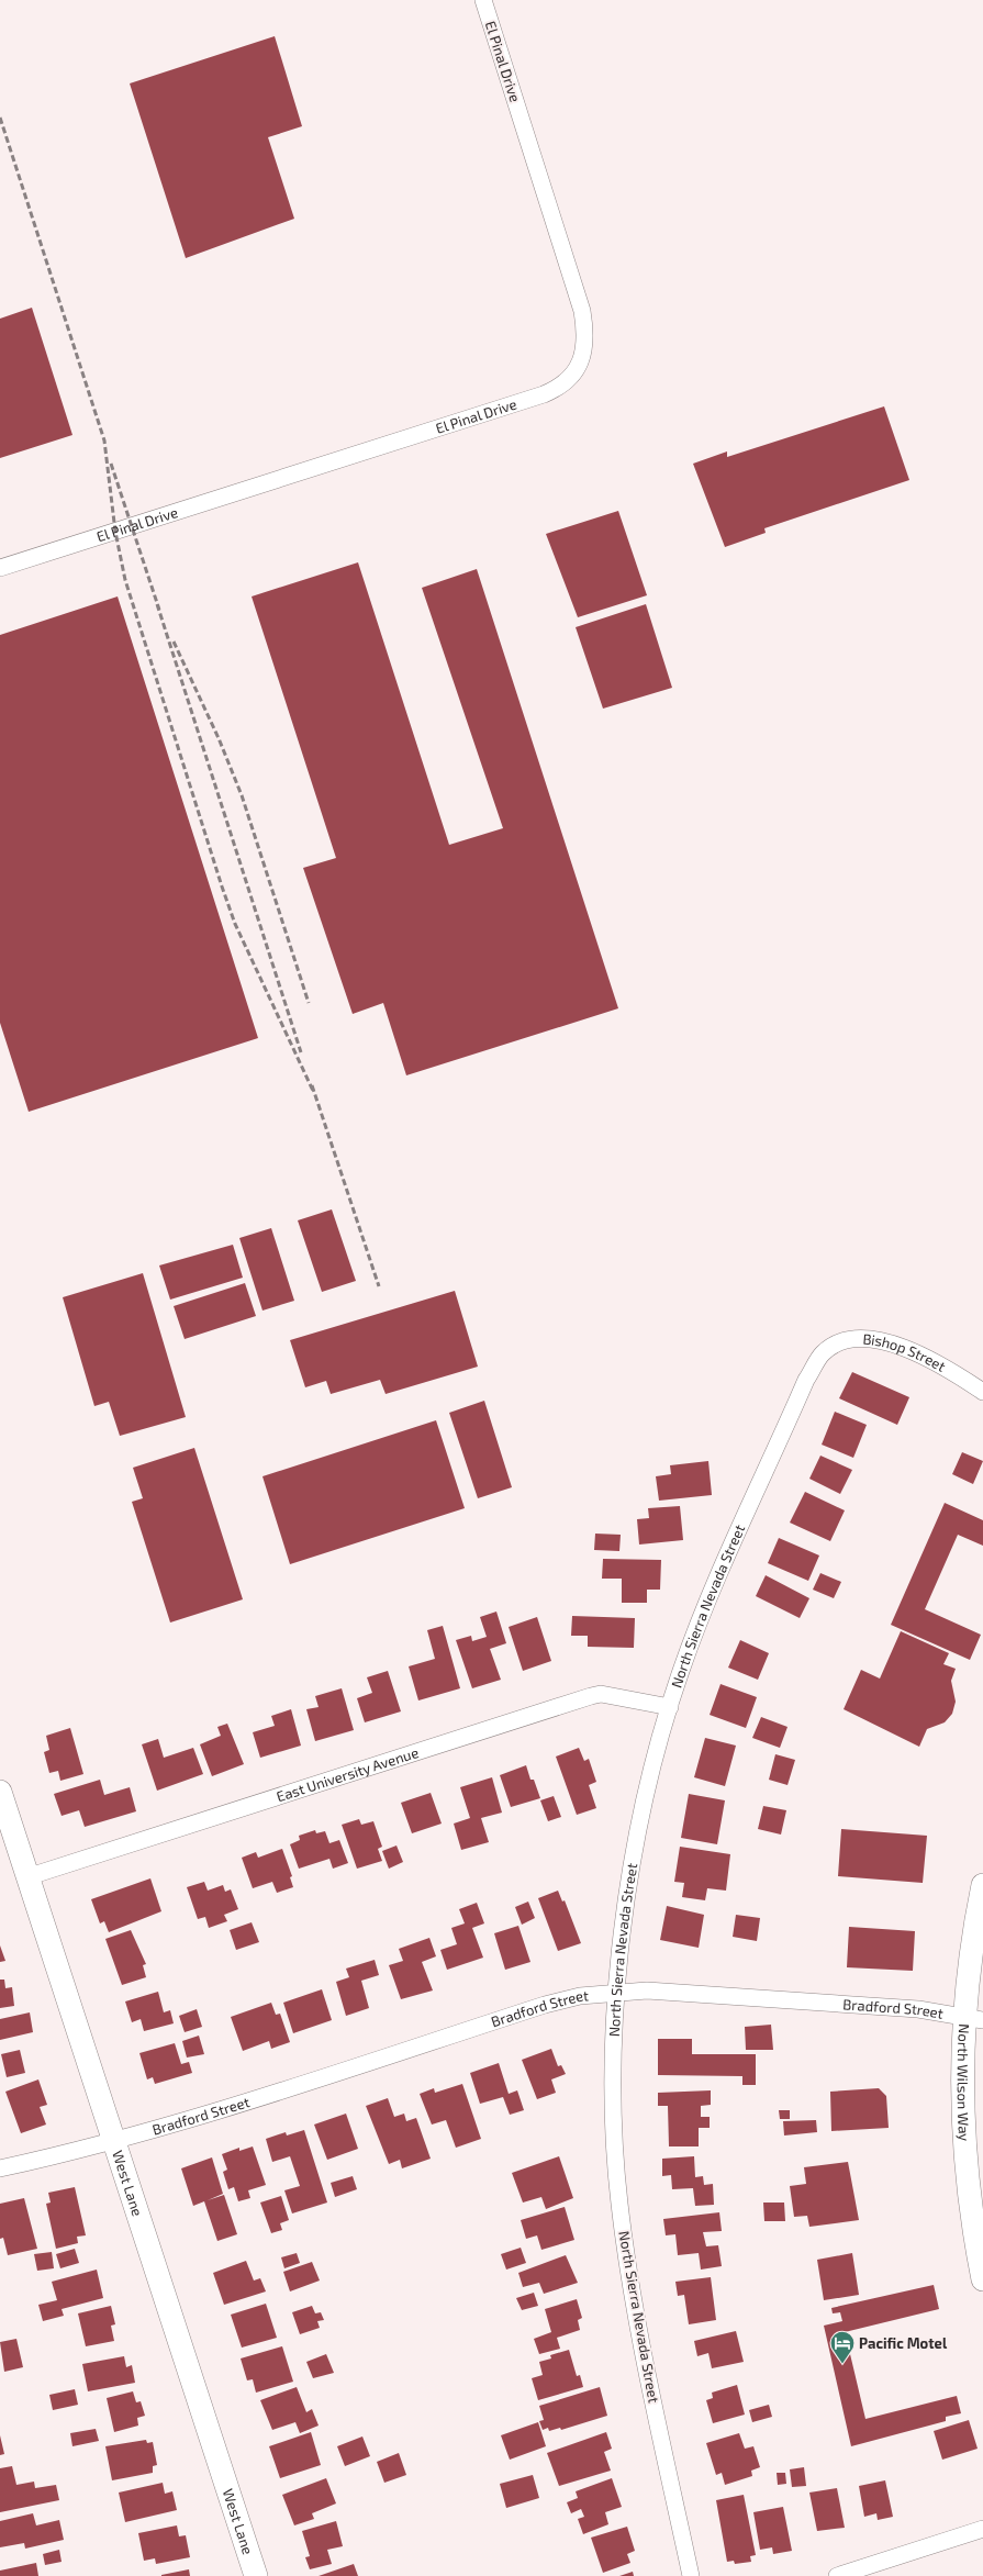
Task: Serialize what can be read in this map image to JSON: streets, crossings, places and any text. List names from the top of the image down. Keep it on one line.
{"streets":{"main road":["North Wilson Way","West Lane"],"street":["El Pinal Drive","Bishop Street","North Sierra Nevada Street","East University Avenue","Bradford Street"]},"crossings":[["Bishop Street","North Sierra Nevada Street"],["North Sierra Nevada Street","East University Avenue"],["North Sierra Nevada Street","Bradford Street"],["East University Avenue","West Lane"],["Bradford Street","North Wilson Way"],["Bradford Street","West Lane"]],"places":{"hotel":["Pacific Motel"]}}
